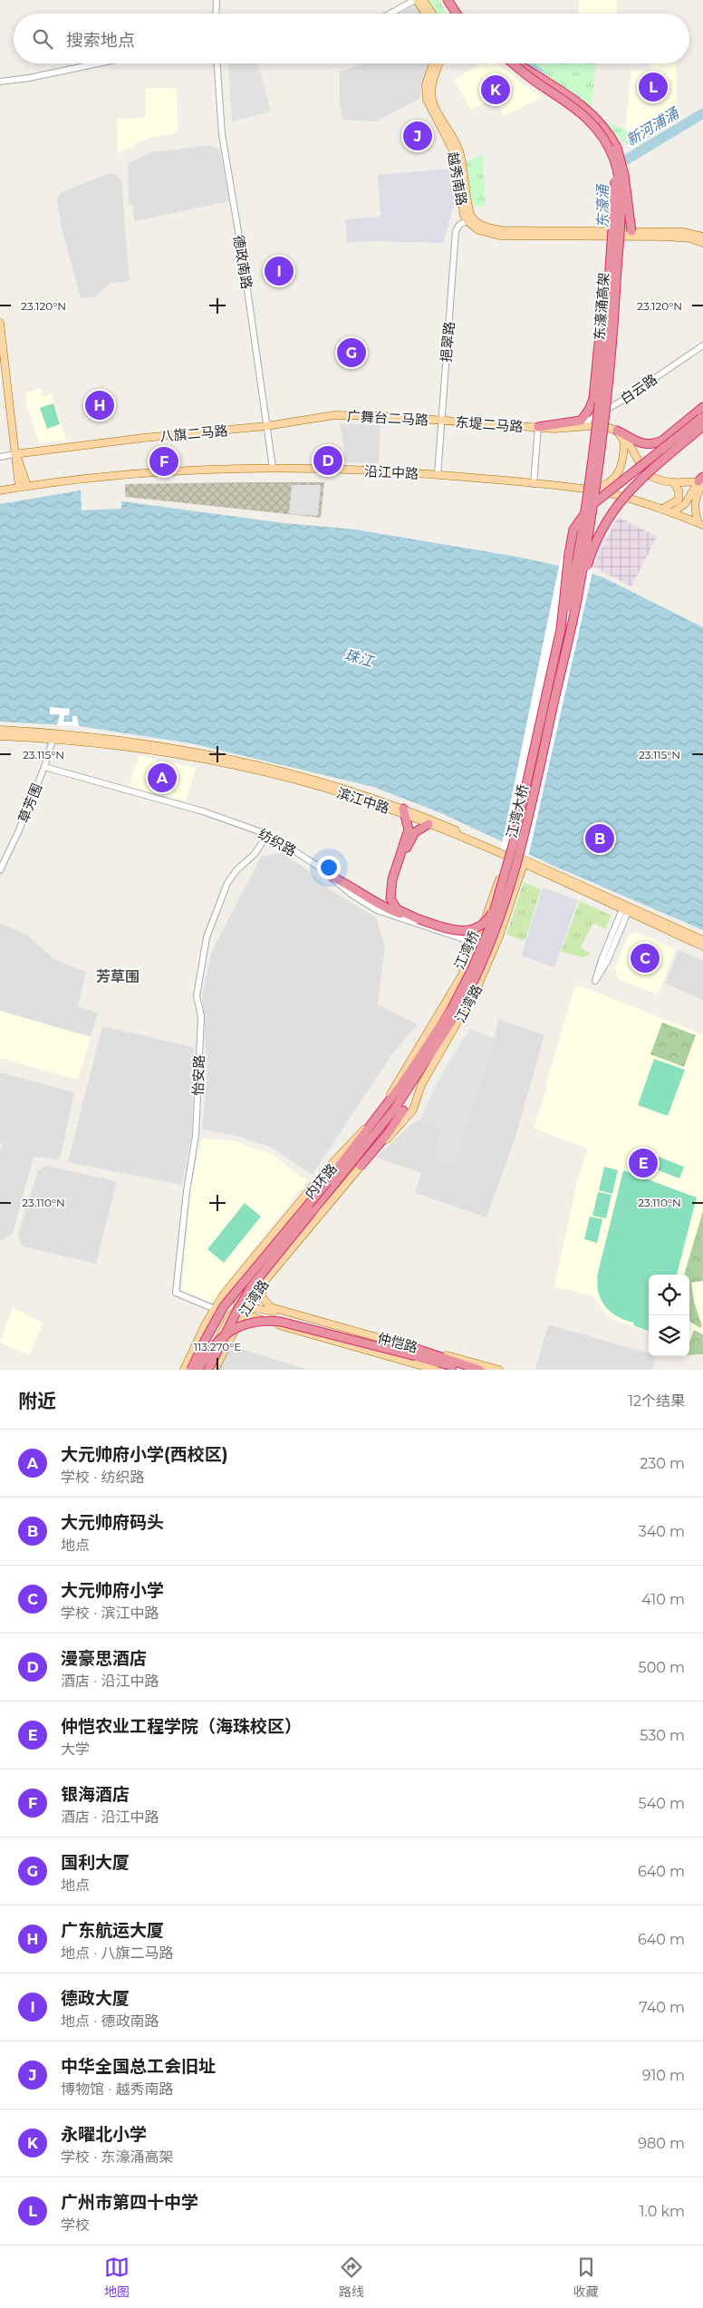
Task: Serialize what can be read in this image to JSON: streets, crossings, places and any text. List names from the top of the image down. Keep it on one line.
{"streets":{"highway":["东濠涌高架","江湾大桥","江湾桥","内环路"],"main road":["越秀南路","广舞台二马路","东堤二马路","八旗二马路","沿江中路","滨江中路","江湾路","仲恺路"],"street":["德政南路","挹翠路","白云路","草芳围","纺织路","怡安路"]},"crossings":[["越秀南路","东濠涌高架"],["越秀南路","挹翠路"],["德政南路","八旗二马路"],["德政南路","沿江中路"],["东濠涌高架","江湾大桥"],["挹翠路","广舞台二马路"],["挹翠路","东堤二马路"],["挹翠路","沿江中路"],["白云路","东堤二马路"],["广舞台二马路","东堤二马路"],["广舞台二马路","八旗二马路"],["滨江中路","草芳围"],["滨江中路","江湾路"],["草芳围","纺织路"],["江湾大桥","江湾桥"],["江湾大桥","内环路"],["纺织路","江湾路"],["纺织路","怡安路"],["江湾桥","内环路"],["江湾路","怡安路"],["江湾路","内环路"],["江湾路","仲恺路"]],"districts":["芳草围"],"water":["新河浦涌","东濠涌","珠江"],"page":{"search":"搜索地点","pins":["L","K","J","I","G","H","D","F","A","B","C","E"],"heading":["附近","12个结果"],"list":[{"mark":"A","name":"大元帅府小学(西校区)","note":"学校 · 纺织路","value":"230 m"},{"mark":"B","name":"大元帅府码头","note":"地点","value":"340 m"},{"mark":"C","name":"大元帅府小学","note":"学校 · 滨江中路","value":"410 m"},{"mark":"D","name":"漫豪思酒店","note":"酒店 · 沿江中路","value":"500 m"},{"mark":"E","name":"仲恺农业工程学院（海珠校区）","note":"大学","value":"530 m"},{"mark":"F","name":"银海酒店","note":"酒店 · 沿江中路","value":"540 m"},{"mark":"G","name":"国利大厦","note":"地点","value":"640 m"},{"mark":"H","name":"广东航运大厦","note":"地点 · 八旗二马路","value":"640 m"},{"mark":"I","name":"德政大厦","note":"地点 · 德政南路","value":"740 m"},{"mark":"J","name":"中华全国总工会旧址","note":"博物馆 · 越秀南路","value":"910 m"},{"mark":"K","name":"永曜北小学","note":"学校 · 东濠涌高架","value":"980 m"},{"mark":"L","name":"广州市第四十中学","note":"学校","value":"1.0 km"}],"nav":["地图","路线","收藏"]},"coordinates":["23.120°N","23.115°N","23.110°N","113.270°E"]}
